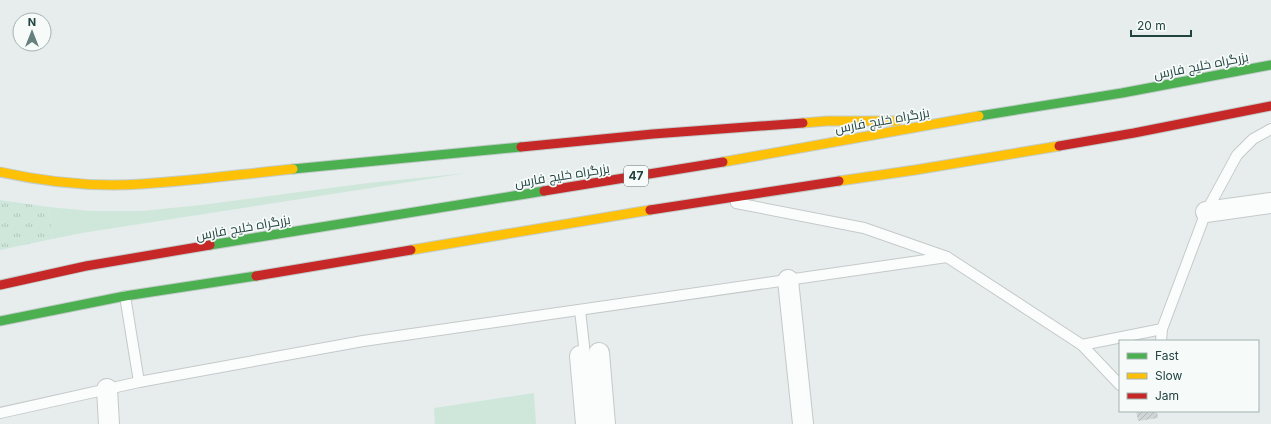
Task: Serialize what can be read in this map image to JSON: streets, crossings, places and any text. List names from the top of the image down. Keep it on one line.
{"streets":{"highway":["بزرگراه خلیج فارس","47"]},"legend":["Fast","Slow","Jam"],"scale_bar":"20 m","north":"top"}
